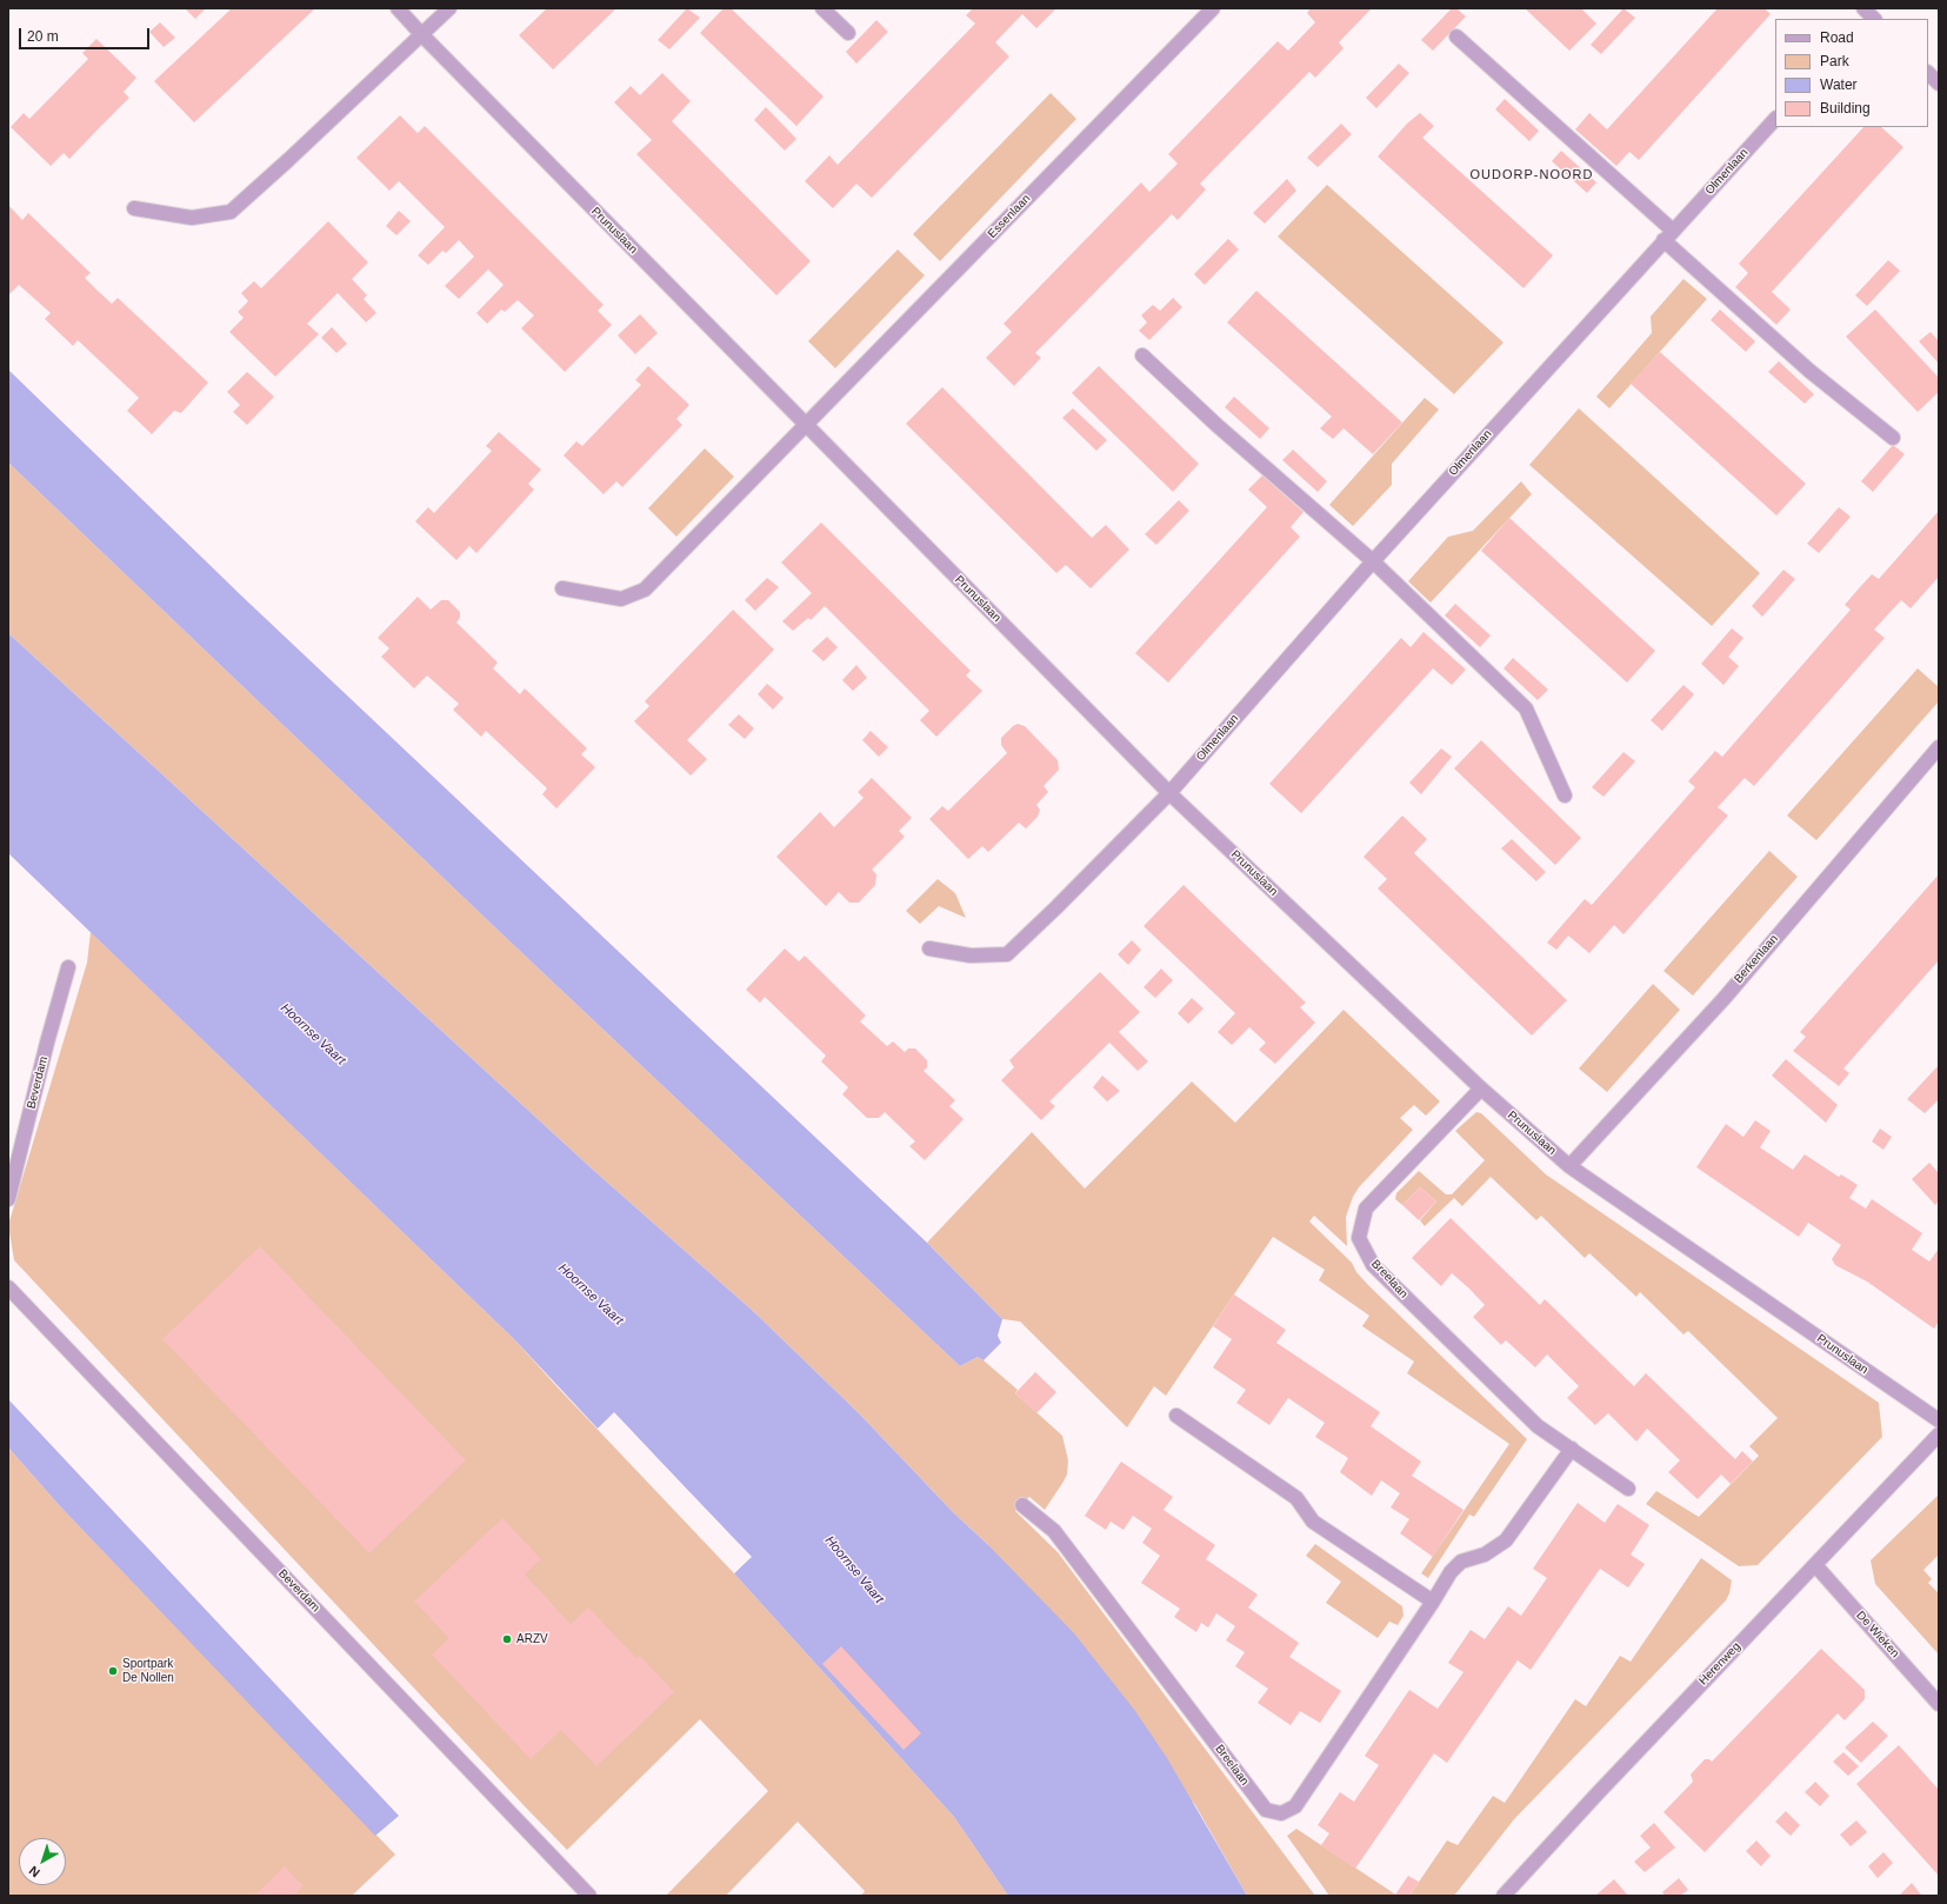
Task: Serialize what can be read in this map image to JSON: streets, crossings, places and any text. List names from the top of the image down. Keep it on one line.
{"streets":{"street":["Olmenlaan","Essenlaan","Prunuslaan","Berkenlaan","Beverdam","Breelaan","De Wieken","Herenweg"]},"crossings":[["Olmenlaan","Prunuslaan"],["Essenlaan","Prunuslaan"],["Prunuslaan","Berkenlaan"],["Prunuslaan","Breelaan"],["De Wieken","Herenweg"]],"districts":["OUDORP-NOORD"],"water":["Hoornse Vaart"],"places":["ARZV","Sportpark De Nollen"],"legend":["Road","Park","Water","Building"],"scale_bar":"20 m","north":"bottom left"}
